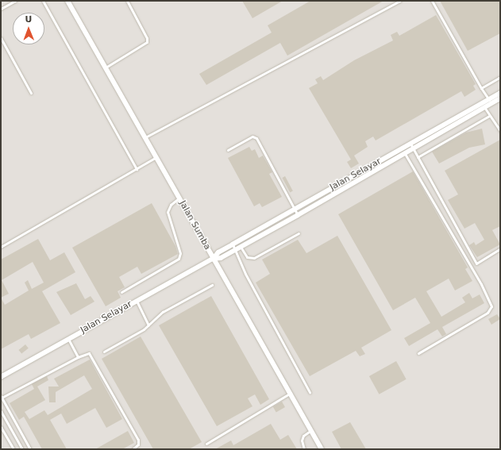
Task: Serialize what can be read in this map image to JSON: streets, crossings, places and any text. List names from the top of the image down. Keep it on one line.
{"streets":{"street":["Jalan Selayar","Jalan Sumba"]},"crossings":[["Jalan Selayar","Jalan Sumba"]],"north":"top"}
